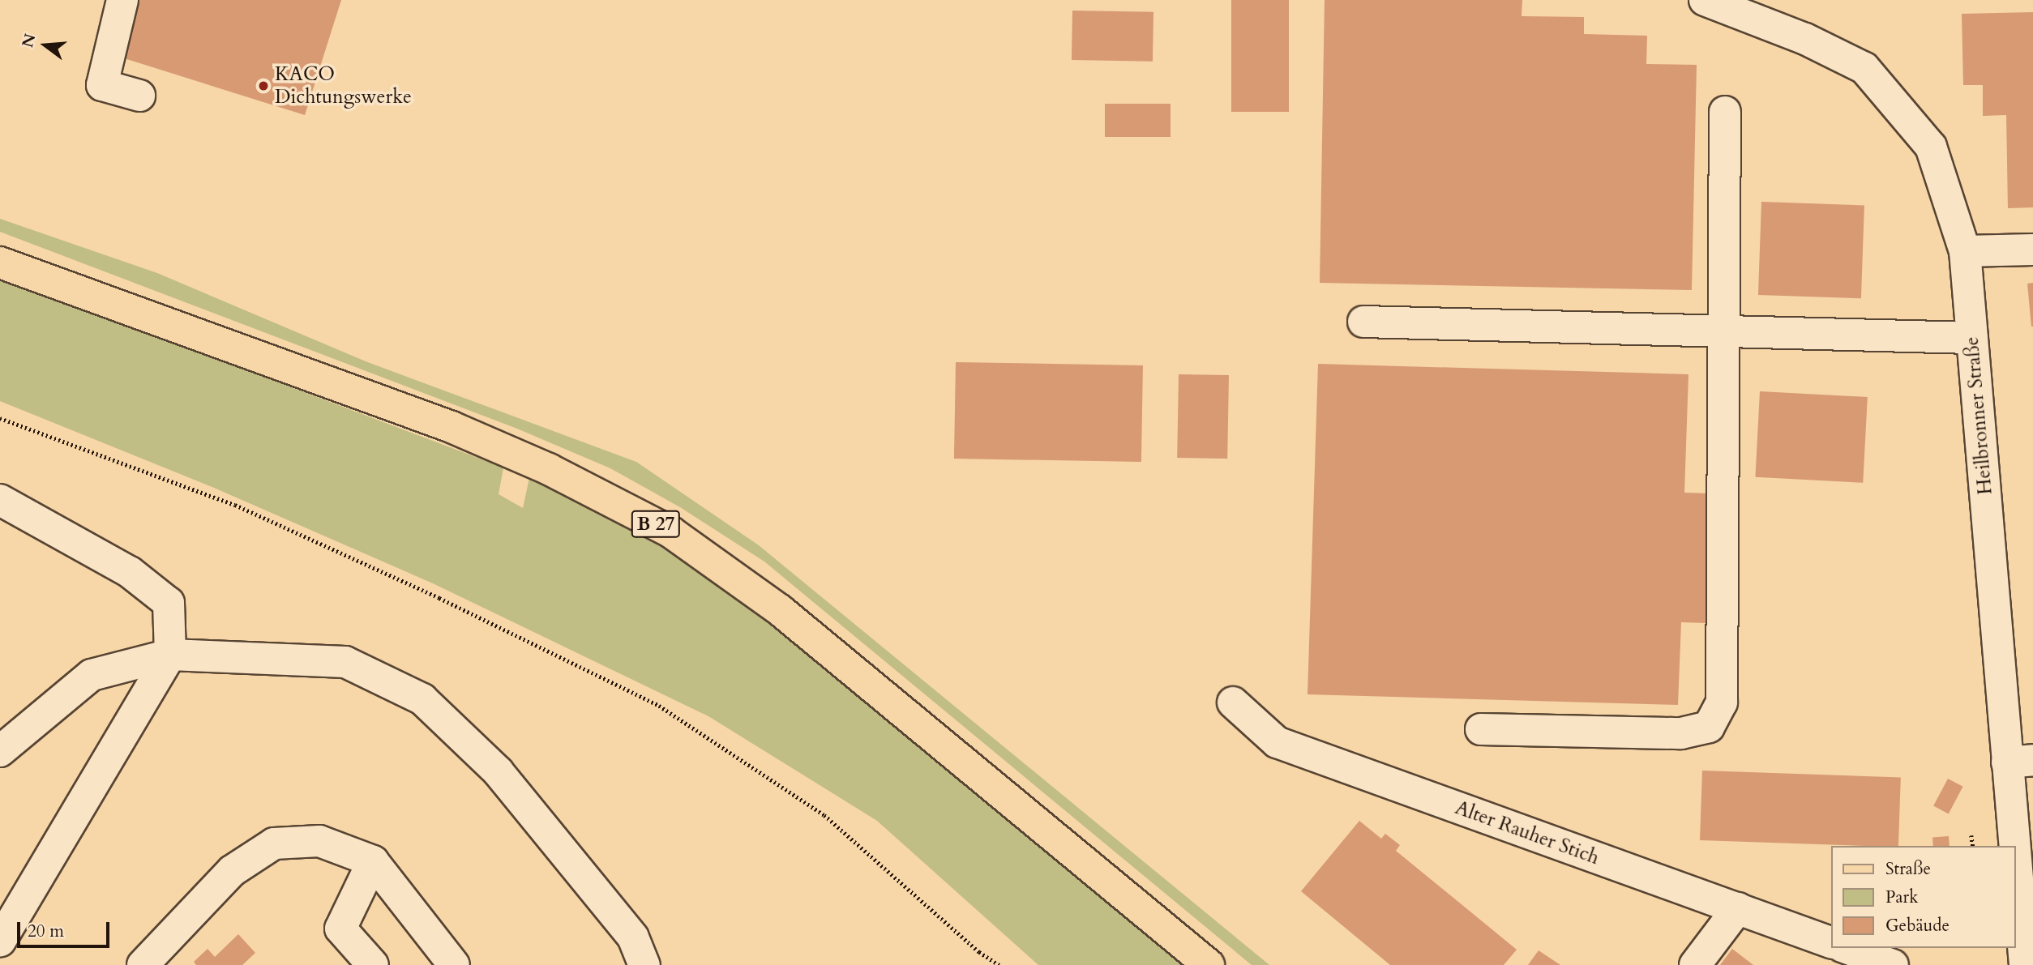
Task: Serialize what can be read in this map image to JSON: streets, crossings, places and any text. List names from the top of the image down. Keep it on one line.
{"streets":{"main road":["B 27"],"street":["Heilbronner Straße","Alter Rauher Stich"]},"places":["KACO Dichtungswerke"],"legend":["Straße","Park","Gebäude"],"scale_bar":"20 m","north":"left"}
